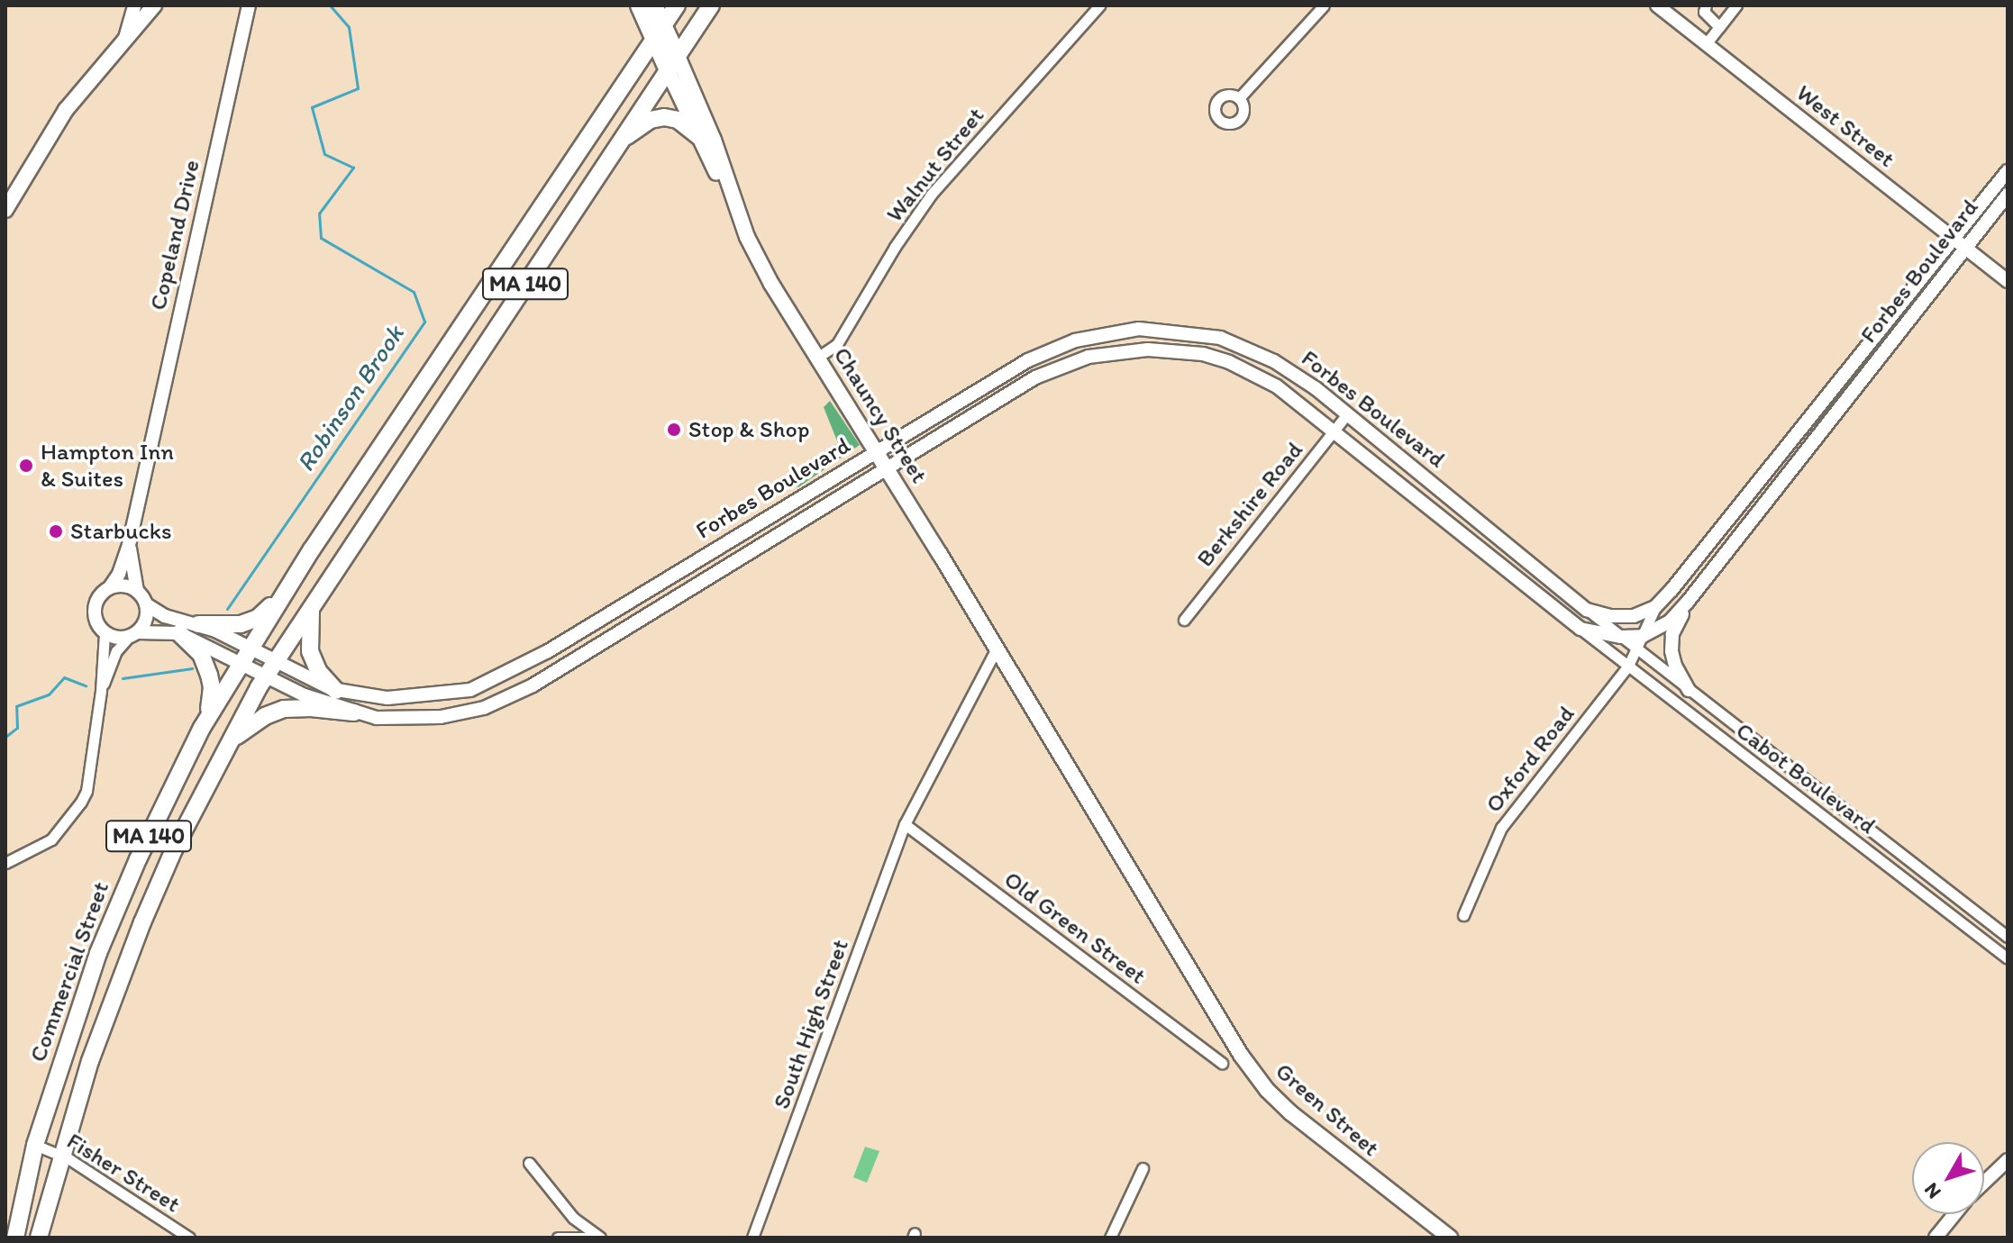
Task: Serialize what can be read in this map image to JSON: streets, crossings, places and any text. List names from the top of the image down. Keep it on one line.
{"streets":{"main road":["MA 140","Chauncy Street","Commercial Street","Green Street"],"street":["West Street","Walnut Street","Copeland Drive","Forbes Boulevard","Berkshire Road","Oxford Road","Cabot Boulevard","Old Green Street","South High Street","Fisher Street"]},"crossings":[["West Street","Forbes Boulevard"],["Walnut Street","Chauncy Street"],["Forbes Boulevard","MA 140"],["Forbes Boulevard","Chauncy Street"],["Forbes Boulevard","Berkshire Road"],["Forbes Boulevard","Oxford Road"],["Forbes Boulevard","Cabot Boulevard"],["Forbes Boulevard","Commercial Street"],["MA 140","Chauncy Street"],["MA 140","Commercial Street"],["MA 140","Fisher Street"],["Chauncy Street","Commercial Street"],["Chauncy Street","Green Street"],["Oxford Road","Cabot Boulevard"],["Old Green Street","South High Street"],["Commercial Street","Fisher Street"]],"water":["Robinson Brook"],"places":["Stop & Shop","Hampton Inn & Suites","Starbucks"],"north":"bottom left"}
